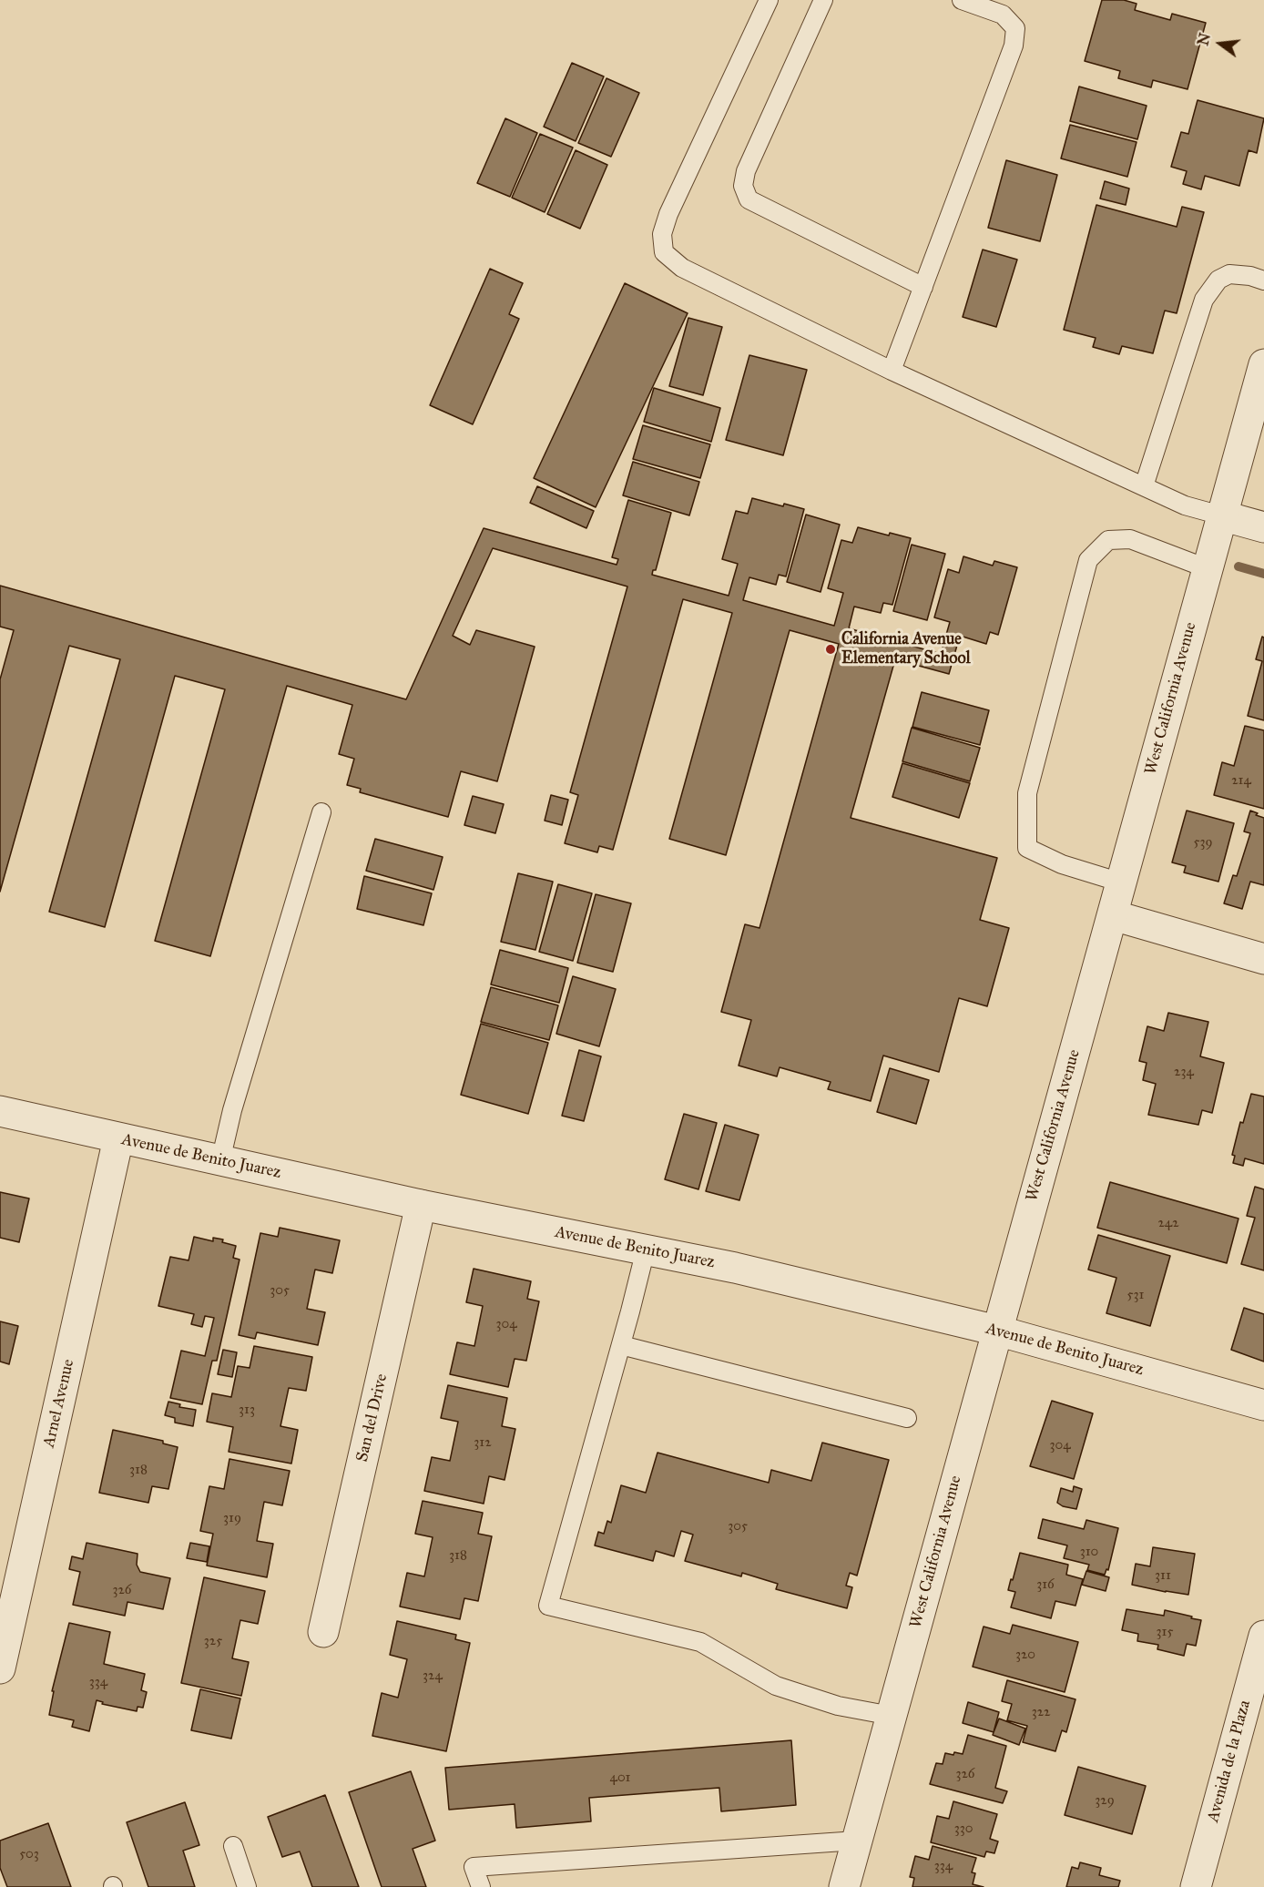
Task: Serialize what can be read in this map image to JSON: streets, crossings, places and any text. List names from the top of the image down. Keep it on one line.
{"streets":{"street":["West California Avenue","Avenue de Benito Juarez","Arnel Avenue","San del Drive","Avenida de la Plaza"]},"crossings":[["West California Avenue","Avenue de Benito Juarez"],["Avenue de Benito Juarez","Arnel Avenue"],["Avenue de Benito Juarez","San del Drive"]],"places":["California Avenue Elementary School"],"house_numbers":["214","539","234","242","305","531","304","313","312","304","318","319","305","310","318","311","316","326","315","325","320","324","334","322","326","401","329","330","503","334"],"north":"left"}
